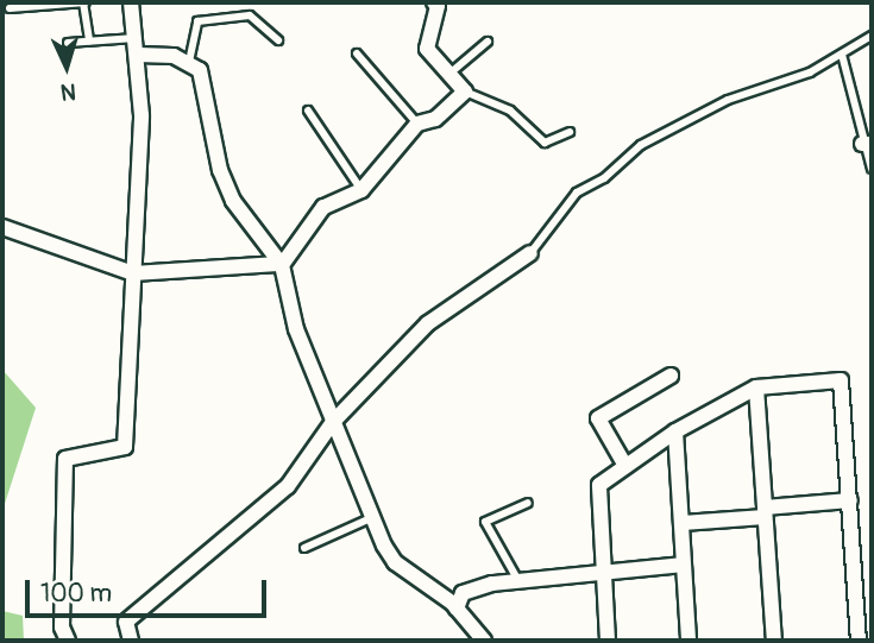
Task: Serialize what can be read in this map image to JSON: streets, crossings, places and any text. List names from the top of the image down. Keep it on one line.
{"scale_bar":"100 m","north":"bottom"}
